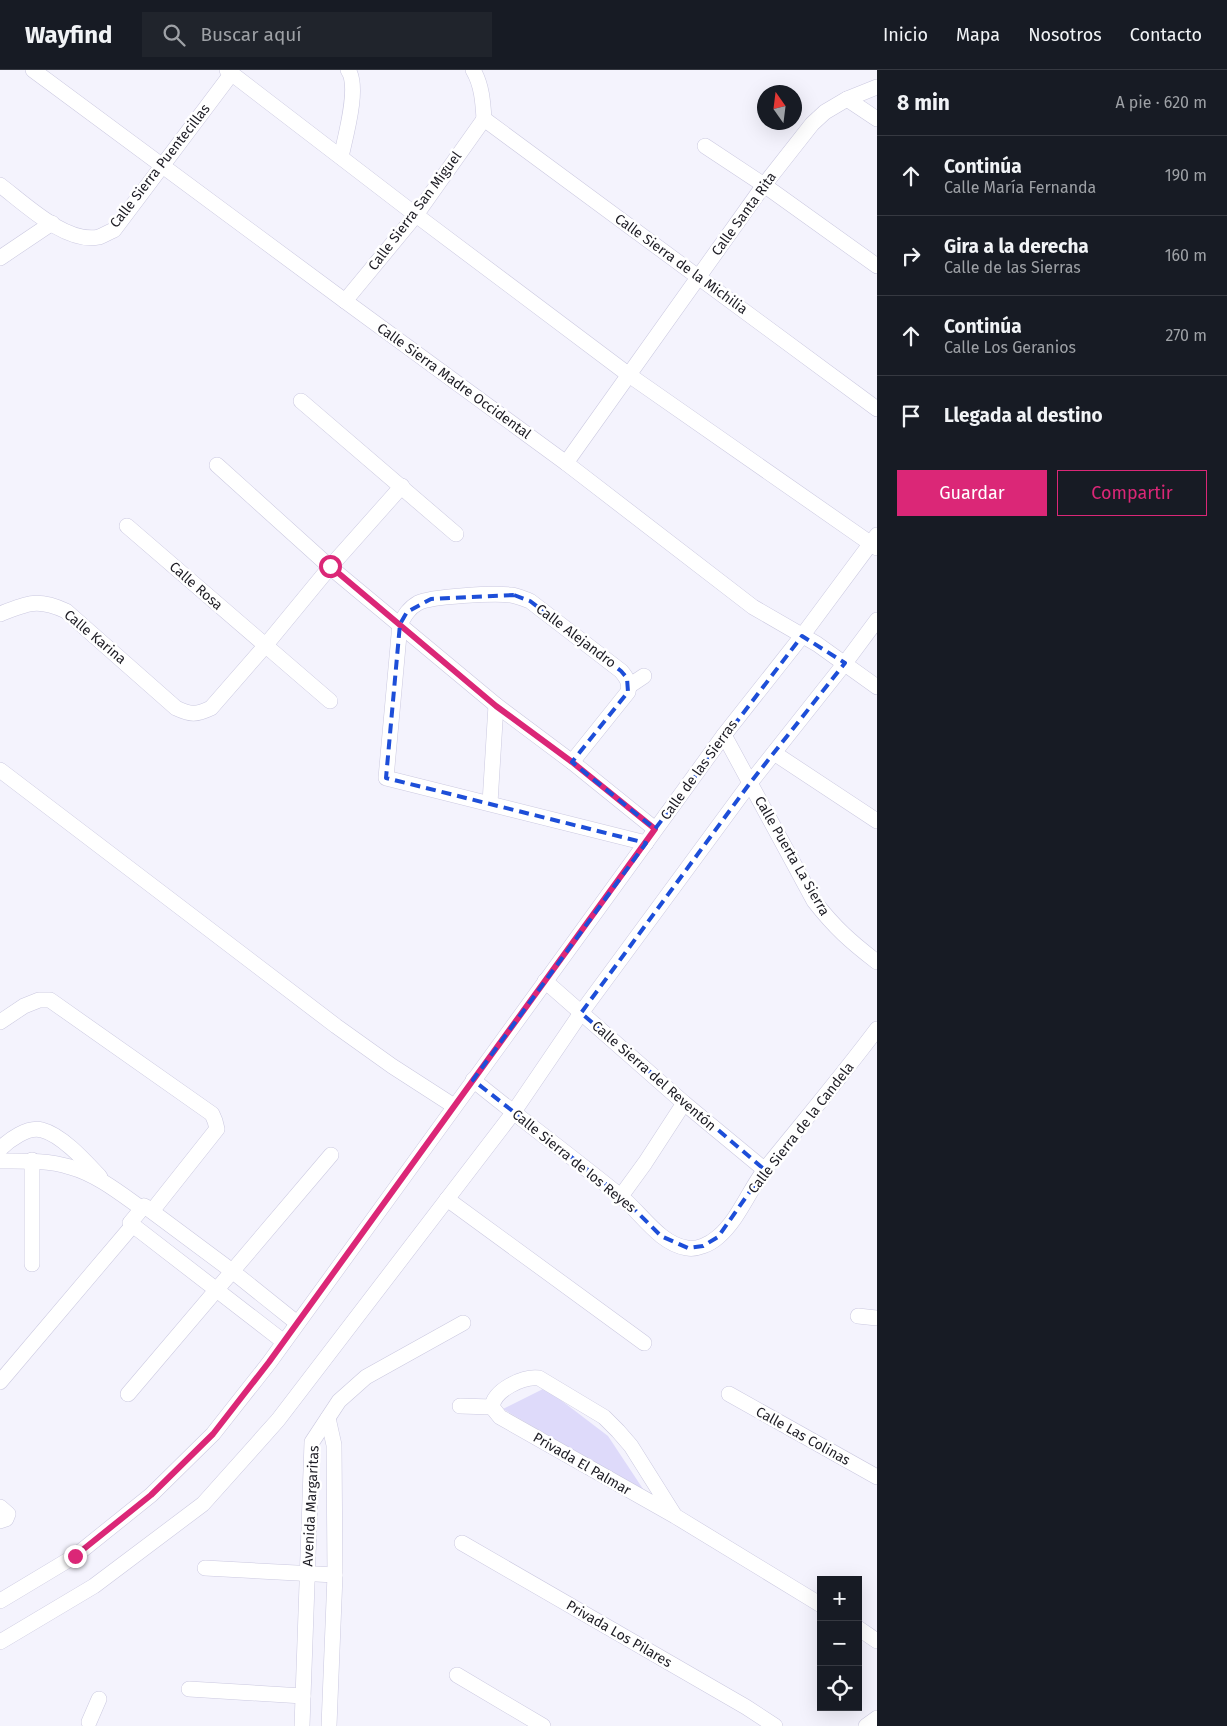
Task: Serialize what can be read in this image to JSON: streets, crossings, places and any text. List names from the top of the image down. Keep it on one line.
{"streets":{"street":["Calle Sierra Puentecillas","Calle Sierra San Miguel","Calle Santa Rita","Calle Sierra de la Michilia","Calle Sierra Madre Occidental","Calle Rosa","Calle Alejandro","Calle Karina","Calle de las Sierras","Calle Puerta La Sierra","Calle Sierra del Reventón","Calle Sierra de la Candela","Calle Sierra de los Reyes","Calle Las Colinas","Privada El Palmar","Avenida Margaritas","Privada Los Pilares"]},"crossings":[["Calle Sierra Puentecillas","Calle Sierra Madre Occidental"],["Calle Sierra San Miguel","Calle Sierra de la Michilia"],["Calle Sierra San Miguel","Calle Sierra Madre Occidental"],["Calle Santa Rita","Calle Sierra de la Michilia"],["Calle Santa Rita","Calle Sierra Madre Occidental"],["Calle Sierra Madre Occidental","Calle de las Sierras"],["Calle Rosa","Calle Karina"],["Calle de las Sierras","Calle Puerta La Sierra"],["Calle de las Sierras","Calle Sierra del Reventón"],["Calle de las Sierras","Calle Sierra de los Reyes"],["Calle Sierra del Reventón","Calle Sierra de la Candela"],["Calle Sierra de la Candela","Calle Sierra de los Reyes"]],"north":"top","page":{"header":"Wayfind","search":"Buscar aquí","nav":["Inicio","Mapa","Nosotros","Contacto"],"heading":["8 min","A pie · 620 m"],"list":[["Continúa","Calle María Fernanda","190 m"],["Gira a la derecha","Calle de las Sierras","160 m"],["Continúa","Calle Los Geranios","270 m"],"Llegada al destino"],"buttons":["Guardar","Compartir"],"map_buttons":["+","−"]}}
